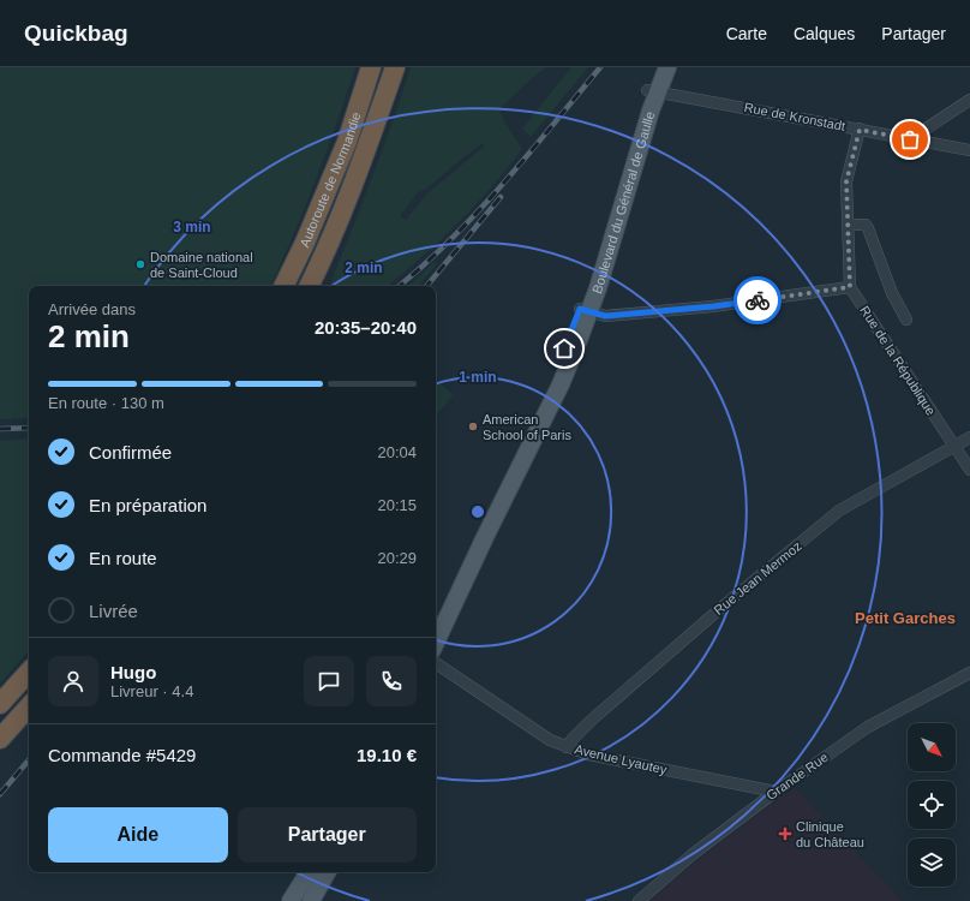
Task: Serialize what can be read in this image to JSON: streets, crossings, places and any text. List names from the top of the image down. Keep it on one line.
{"streets":{"highway":["Autoroute de Normandie"],"main road":["Boulevard du Général de Gaulle"],"street":["Rue de Kronstadt","Rue de la République","Rue Jean Mermoz","Avenue Lyautey","Grande Rue"]},"crossings":[["Rue de Kronstadt","Boulevard du Général de Gaulle"],["Rue de la République","Rue Jean Mermoz"],["Rue Jean Mermoz","Avenue Lyautey"],["Avenue Lyautey","Grande Rue"]],"districts":["Petit Garches"],"places":{"other":["Domaine national de Saint-Cloud","American School of Paris"],"health":["Clinique du Château"]},"north":"bottom right","page":{"header":"Quickbag","nav":["Carte","Calques","Partager"],"heading":["2 min","Arrivée dans","20:35–20:40"],"panel":["Hugo","Livreur · 4.4","Commande #5429","19.10 €"],"bar":"En route · 130 m","list":[["Confirmée","20:04"],["En préparation","20:15"],["En route","20:29"],"Livrée"],"buttons":["Aide","Partager"]},"rings":["3 min","2 min","1 min"]}
